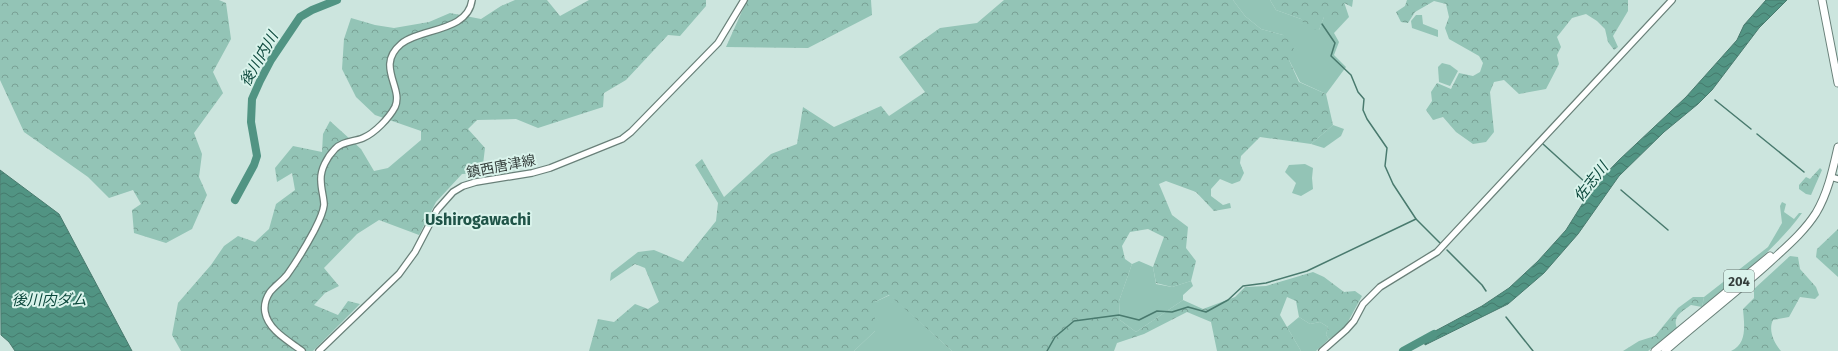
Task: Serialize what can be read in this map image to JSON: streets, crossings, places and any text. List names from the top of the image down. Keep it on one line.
{"streets":{"highway":["204"],"street":["鎮西唐津線"]},"districts":["Ushirogawachi"],"water":["後川内川","佐志川","後川内ダム"]}
